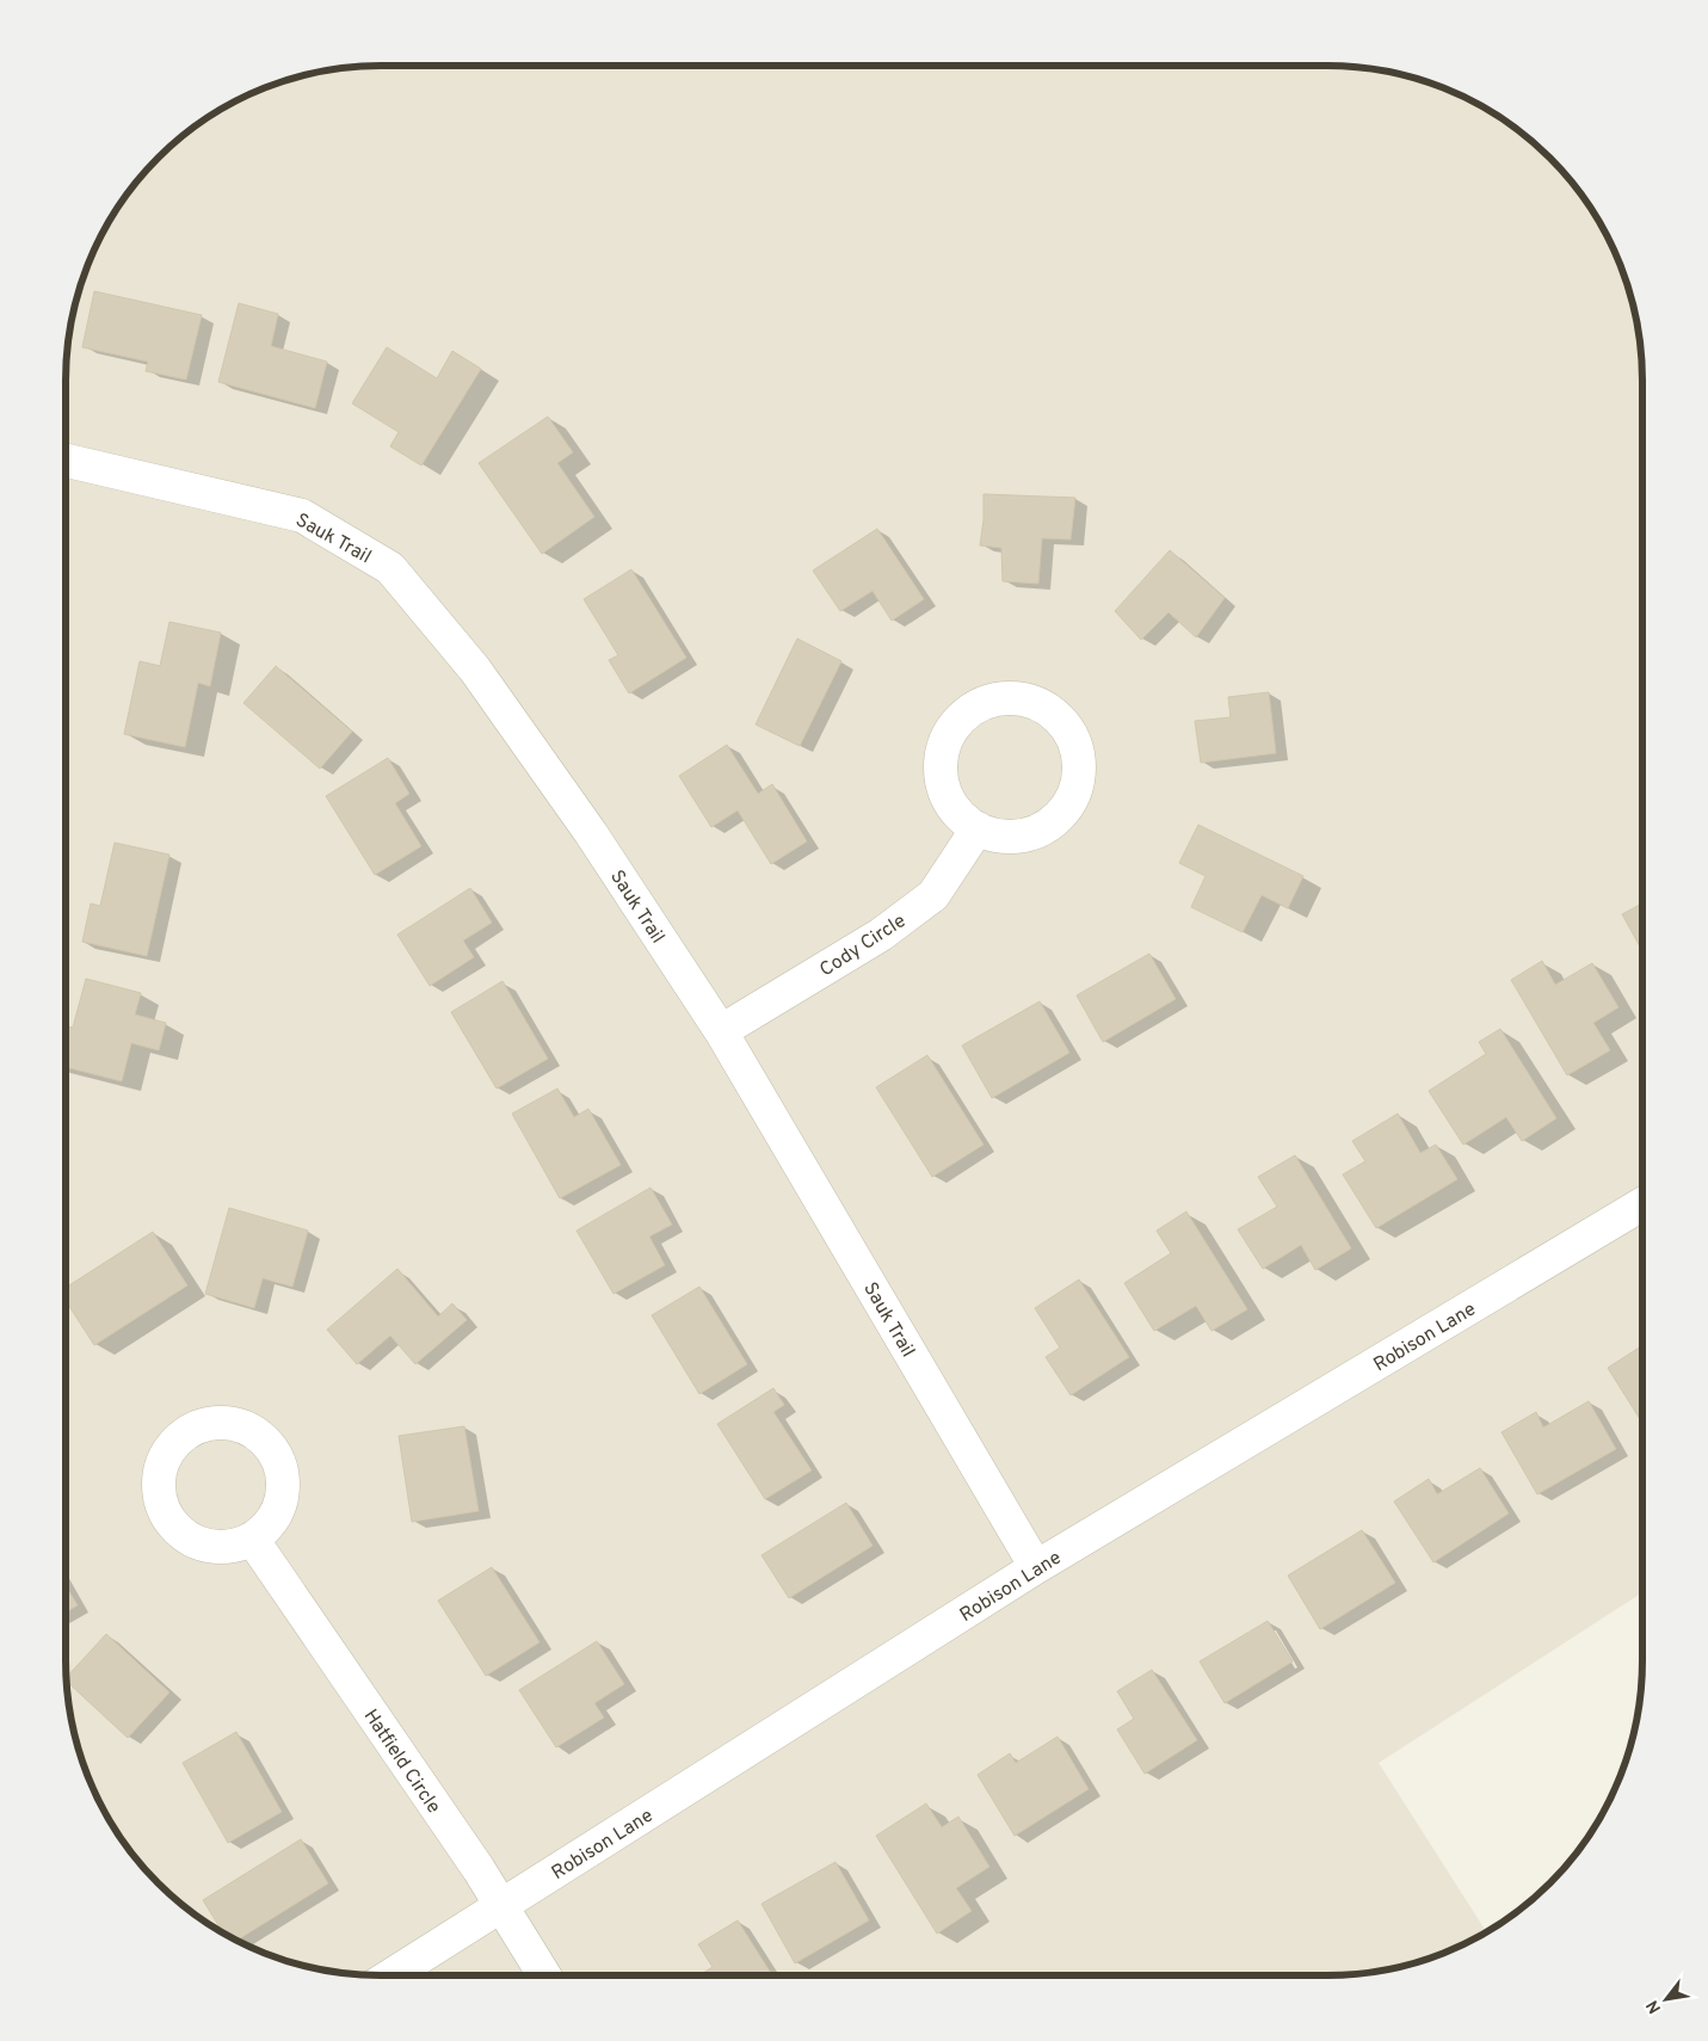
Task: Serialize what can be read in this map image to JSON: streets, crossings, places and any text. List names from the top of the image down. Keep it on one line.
{"streets":{"street":["Sauk Trail","Cody Circle","Robison Lane","Hatfield Circle"]},"crossings":[["Sauk Trail","Cody Circle"],["Sauk Trail","Robison Lane"],["Robison Lane","Hatfield Circle"]],"north":"bottom left"}
